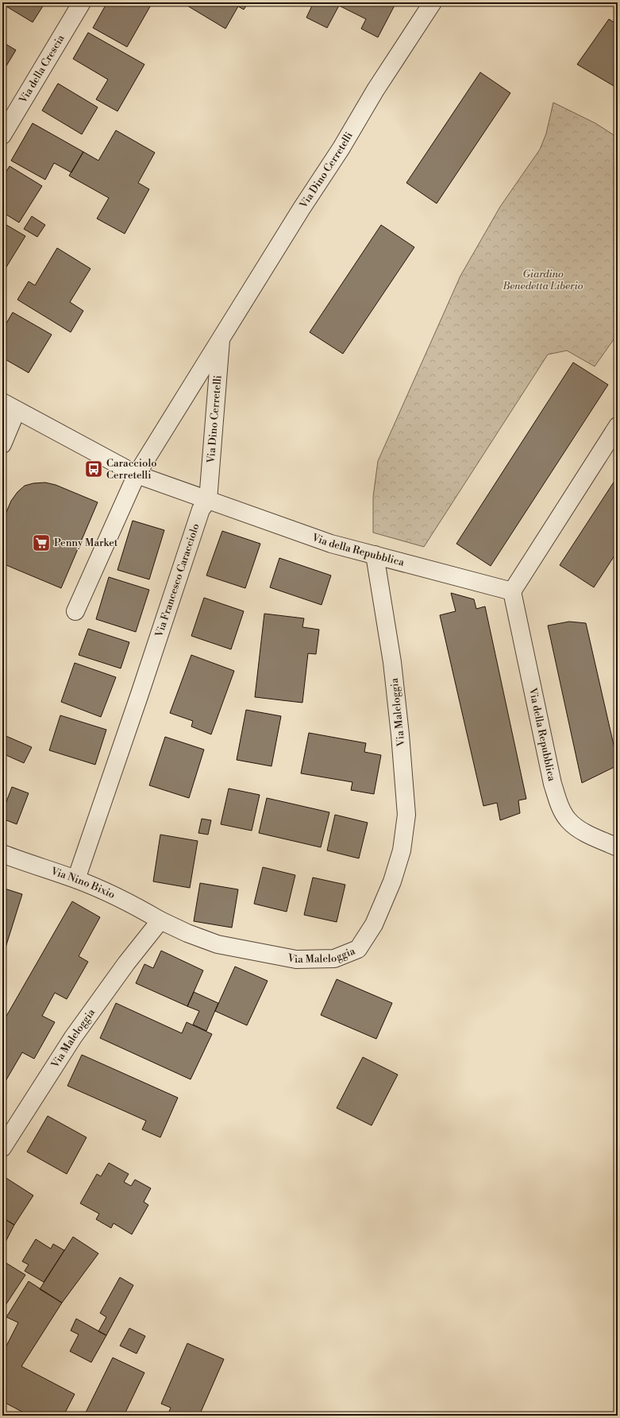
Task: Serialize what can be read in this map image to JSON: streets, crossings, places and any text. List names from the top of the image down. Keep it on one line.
{"streets":{"street":["Via della Crescia","Via Dino Cerretelli","Via della Repubblica","Via Francesco Caracciolo","Via Maleloggia","Via Nino Bixio"]},"crossings":[["Via Dino Cerretelli","Via della Repubblica"],["Via Dino Cerretelli","Via Francesco Caracciolo"],["Via della Repubblica","Via Francesco Caracciolo"],["Via della Repubblica","Via Maleloggia"],["Via Francesco Caracciolo","Via Nino Bixio"],["Via Maleloggia","Via Nino Bixio"]],"parks":["Giardino Benedetta Liberio"],"places":{"bus stop":["Caracciolo Cerretelli"],"supermarket":["Penny Market"]}}
